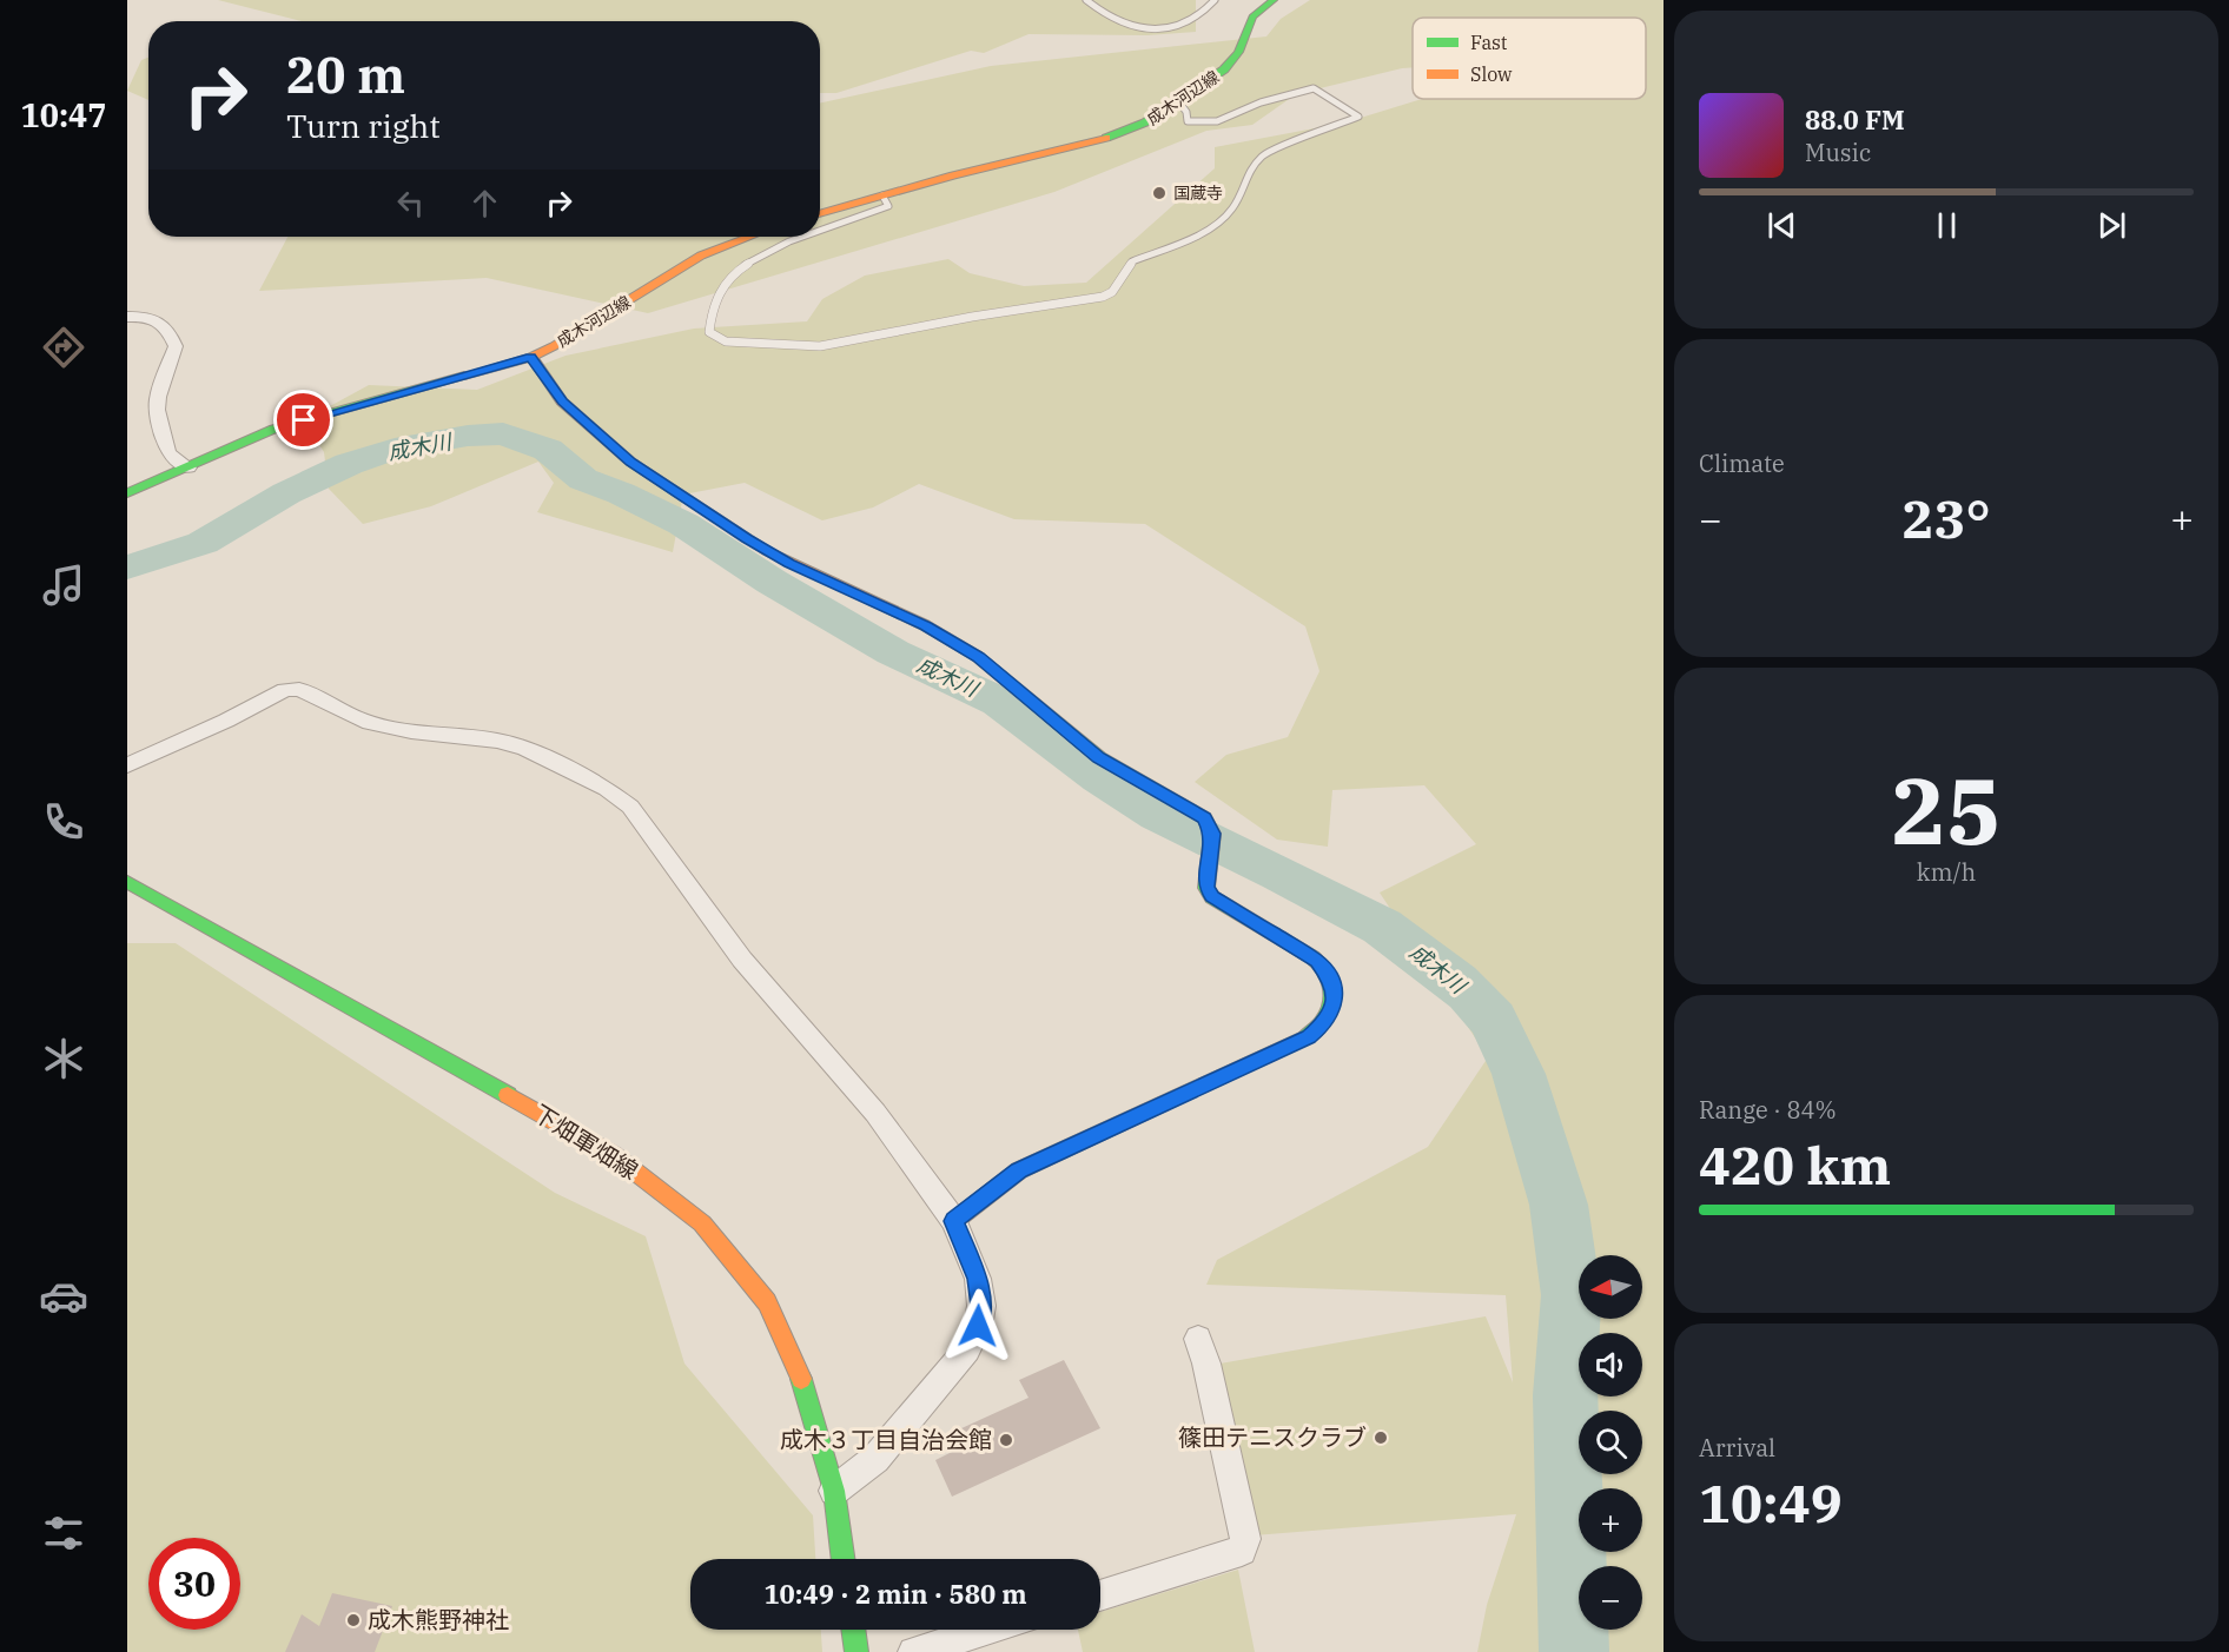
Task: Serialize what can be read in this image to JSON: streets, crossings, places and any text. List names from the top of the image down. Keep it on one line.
{"streets":{"main road":["成木河辺線","下畑軍畑線"]},"water":["成木川"],"places":["国蔵寺","篠田テニスクラブ","成木３丁目自治会館","成木熊野神社"],"legend":["Fast","Slow"],"north":"left","page":{"tabs":"10:47","turn":["20 m","Turn right"],"song":["88.0 FM","Music"],"tile":["Climate",["25","km/h"],["Range · 84%","420 km"],["Arrival","10:49"]],"heat":["−","23°","+"],"map_buttons":["+","−"],"limit":"30","trip":"10:49 · 2 min · 580 m"}}
